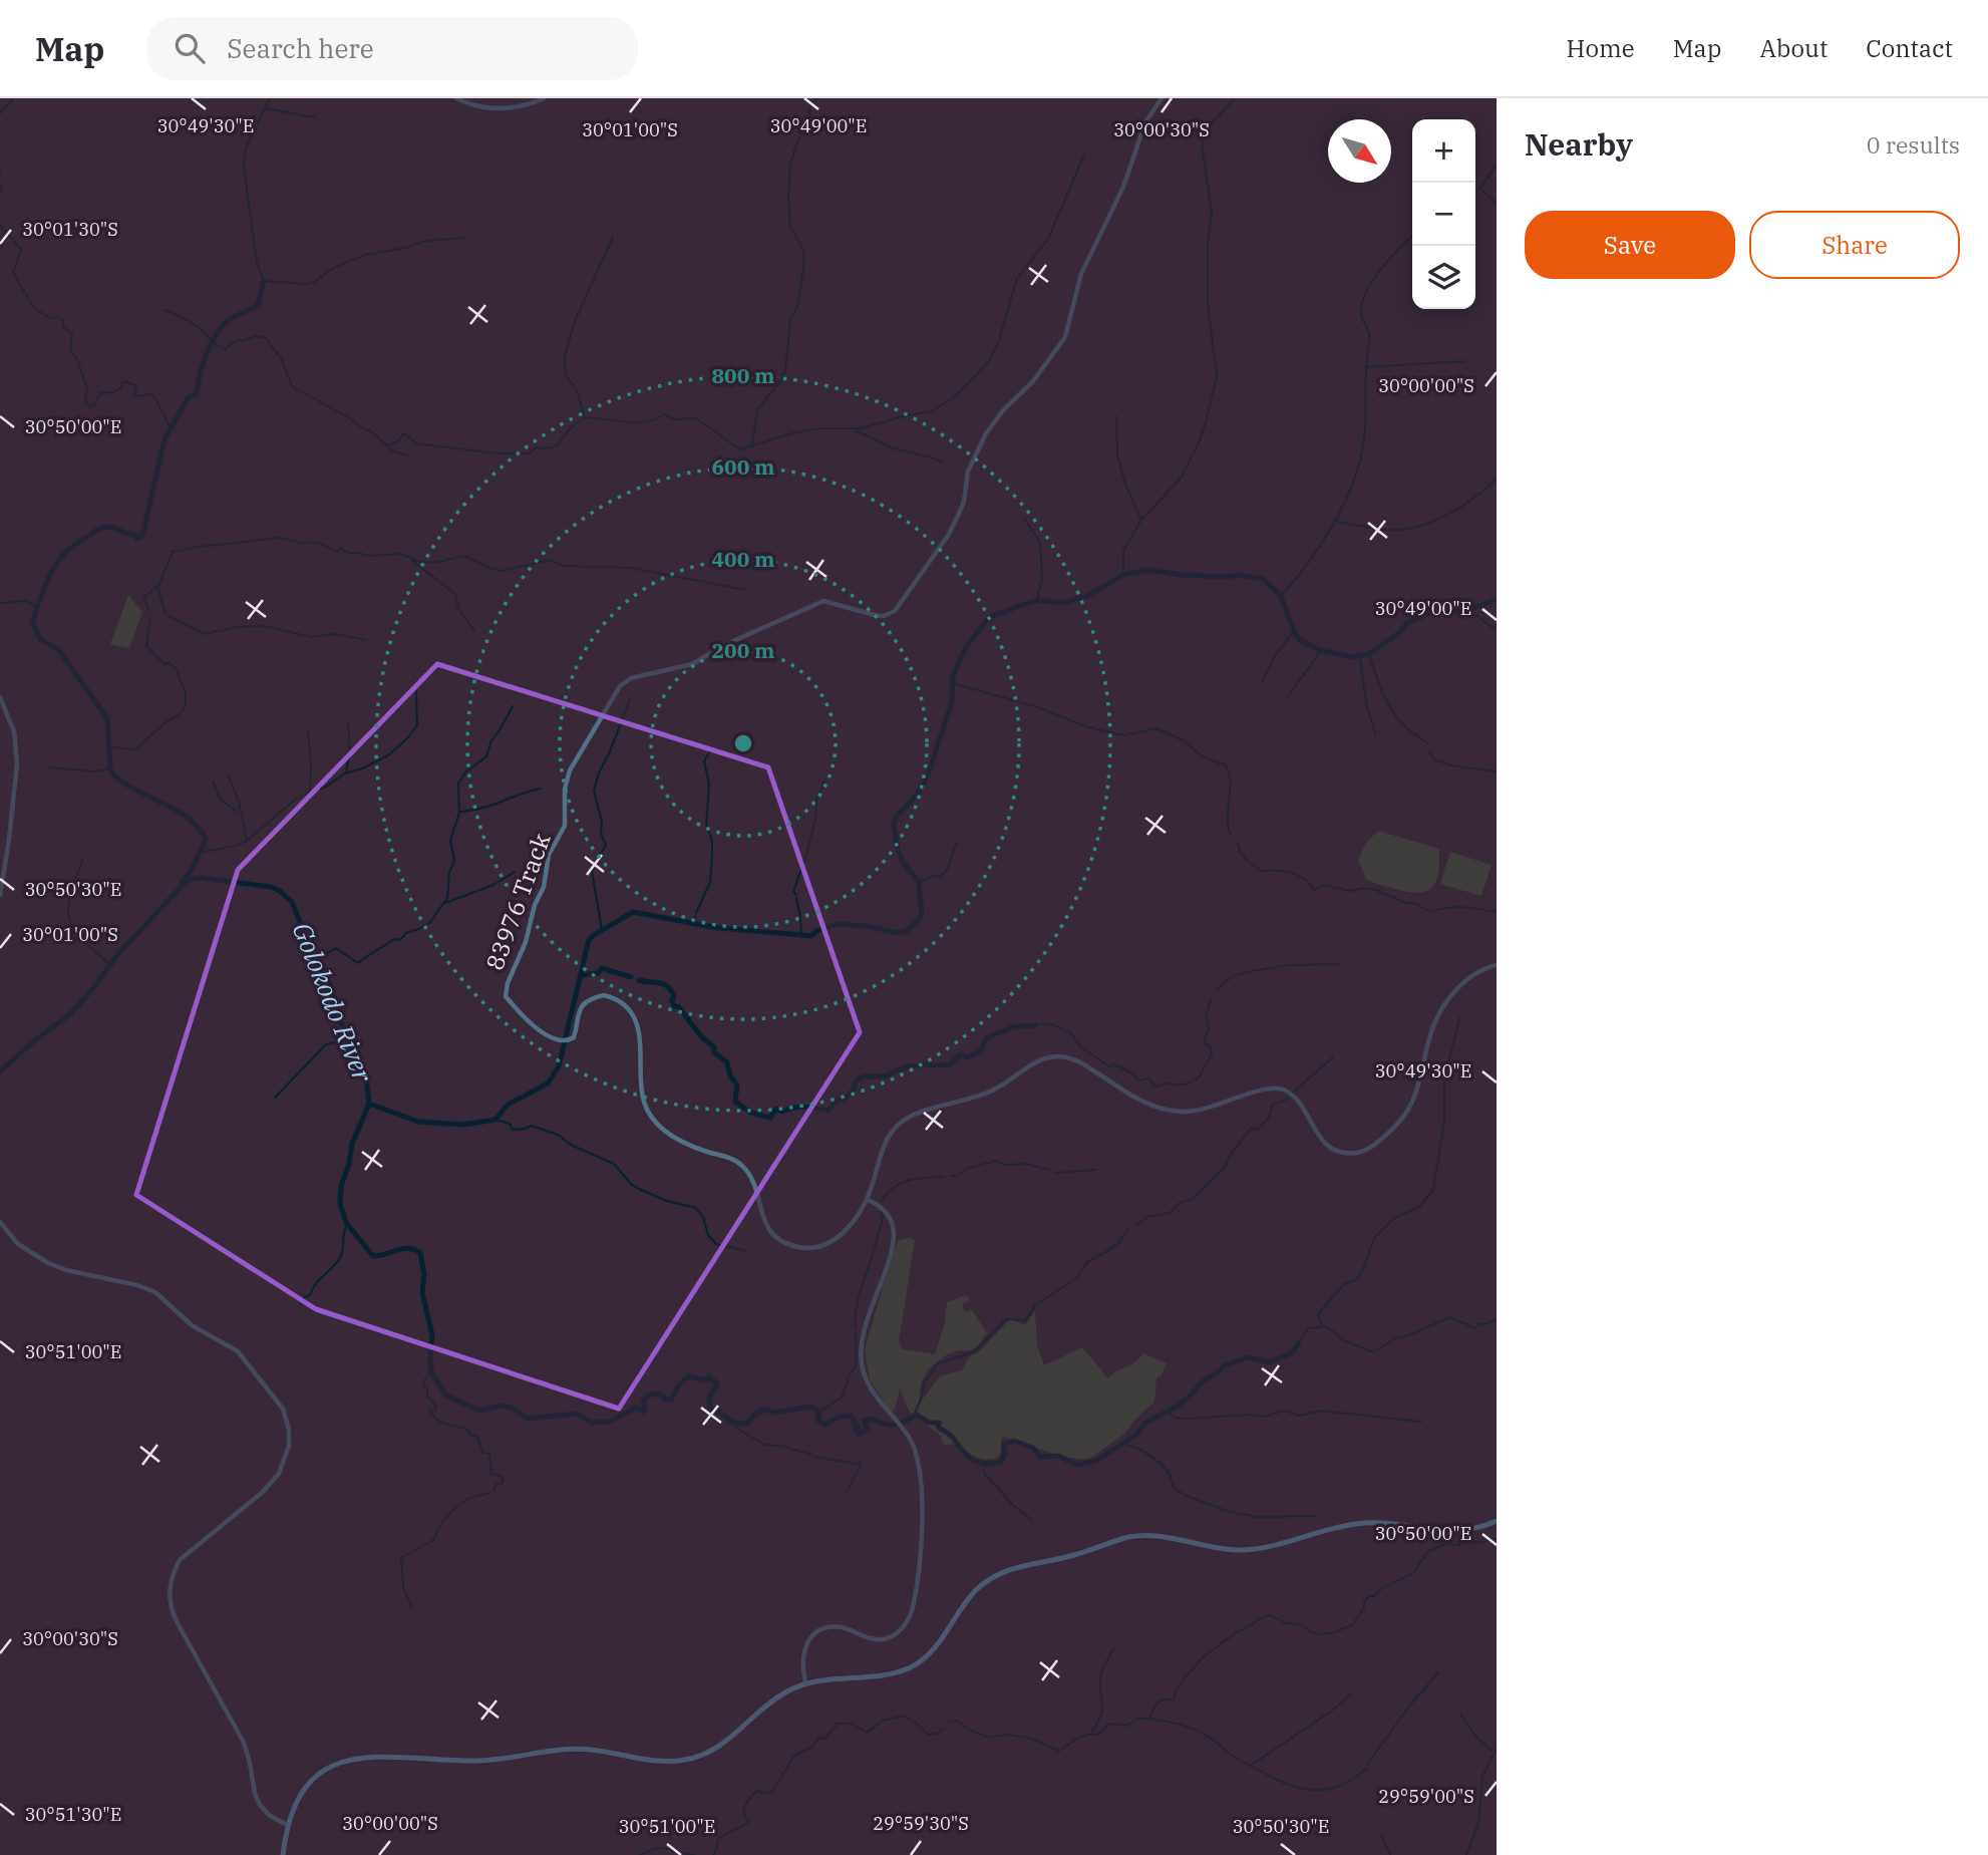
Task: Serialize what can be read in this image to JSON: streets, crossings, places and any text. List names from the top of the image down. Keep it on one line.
{"streets":{"street":["83976 Track"]},"water":["Golokodo River"],"north":"bottom right","page":{"header":"Map","search":"Search here","nav":["Home","Map","About","Contact"],"heading":["Nearby","0 results"],"map_buttons":["+","−"],"buttons":["Save","Share"]},"coordinates":["30°49'30\"E","30°49'00\"E","30°01'00\"S","30°00'30\"S","30°01'30\"S","30°00'00\"S","30°50'00\"E","30°50'30\"E","30°51'00\"E","29°59'00\"S","30°51'30\"E","29°59'30\"S"],"rings":["800 m","600 m","400 m","200 m"]}
